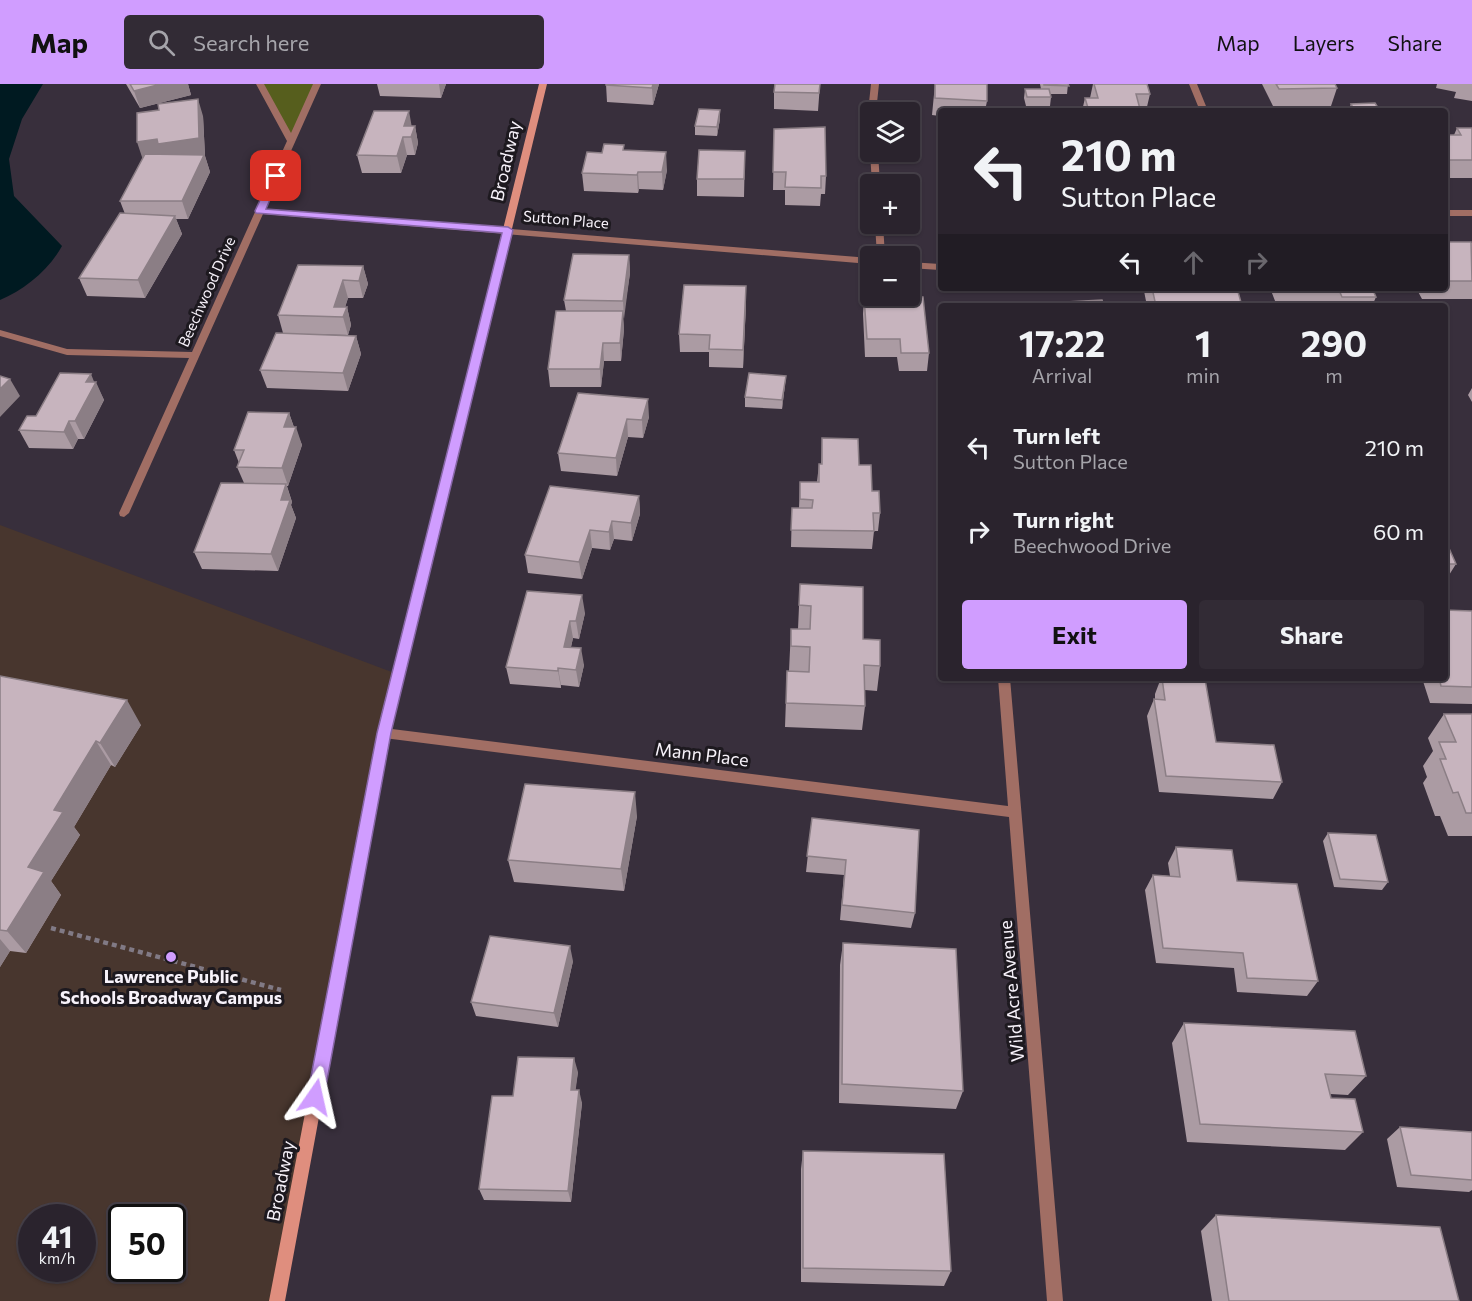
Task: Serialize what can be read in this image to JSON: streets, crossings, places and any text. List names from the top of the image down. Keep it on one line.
{"streets":{"main road":["Broadway"],"street":["Sutton Place","Beechwood Drive","Mann Place","Wild Acre Avenue"]},"crossings":[["Broadway","Sutton Place"],["Broadway","Mann Place"],["Sutton Place","Beechwood Drive"],["Mann Place","Wild Acre Avenue"]],"places":["Lawrence Public Schools Broadway Campus"],"page":{"header":"Map","search":"Search here","nav":["Map","Layers","Share"],"map_buttons":["+","−"],"turn":["210 m","Sutton Place"],"eta":["17:22","Arrival","1","min","290","m"],"list":[{"name":"Turn left","note":"Sutton Place","value":"210 m"},{"name":"Turn right","note":"Beechwood Drive","value":"60 m"}],"buttons":["Exit","Share"],"speed":"41 km/h","limit":"50"}}
